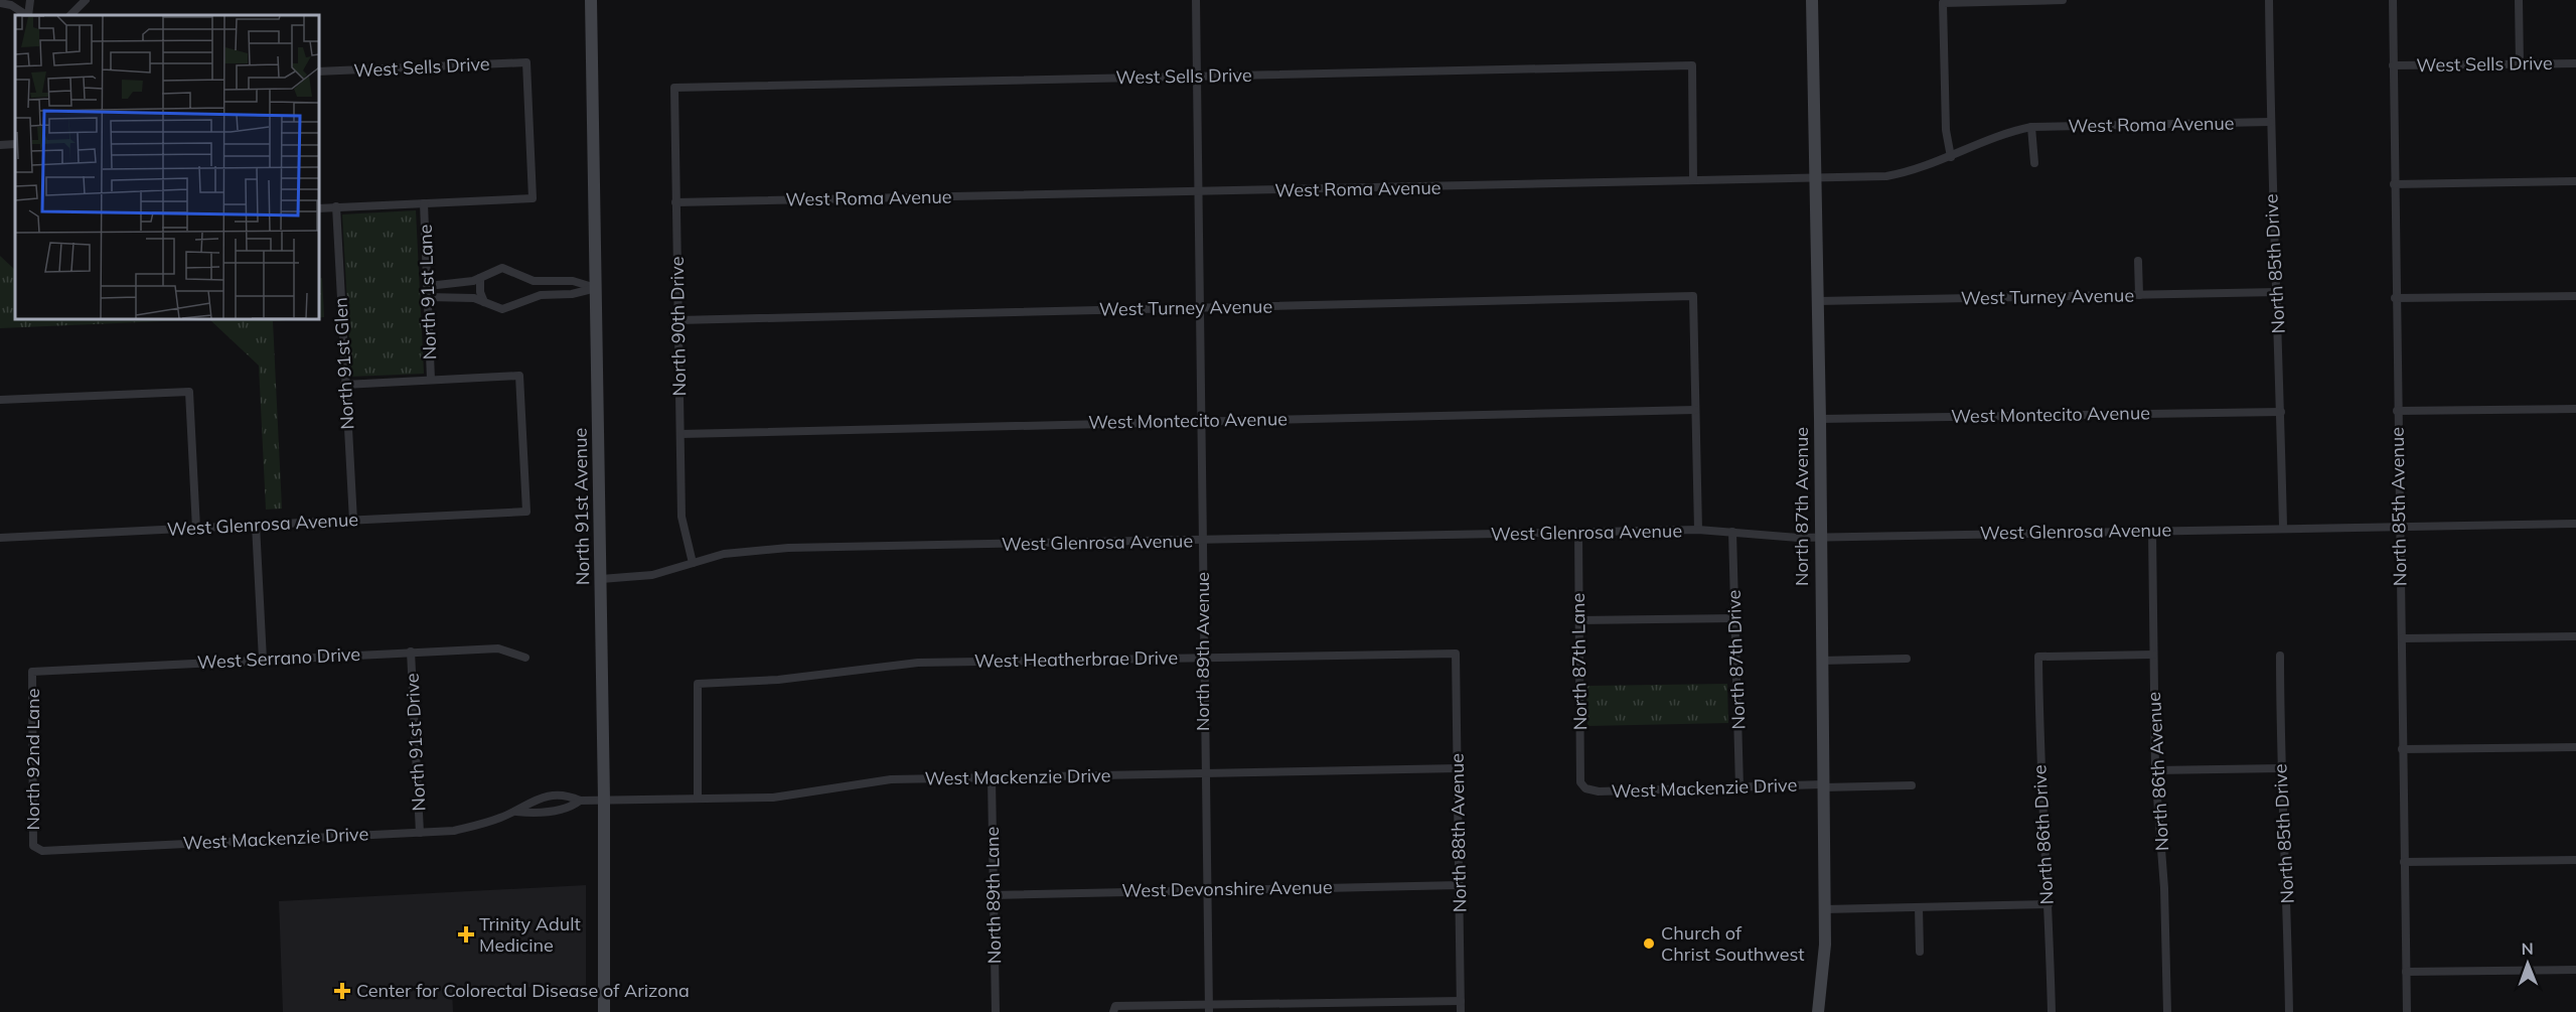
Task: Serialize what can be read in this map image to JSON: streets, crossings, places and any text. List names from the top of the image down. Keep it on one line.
{"streets":{"street":["West Sells Drive","West Roma Avenue","North 85th Drive","North 91st Lane","West Turney Avenue","North 90th Drive","North 91st Glen","West Montecito Avenue","North 91st Avenue","North 87th Avenue","North 85th Avenue","West Glenrosa Avenue","North 89th Avenue","West Serrano Drive","West Heatherbrae Drive","North 87th Drive","North 87th Lane","North 91st Drive","North 92nd Lane","North 86th Avenue","West Mackenzie Drive","North 88th Avenue","North 86th Drive","West Devonshire Avenue","North 89th Lane"]},"crossings":[["West Sells Drive","West Roma Avenue"],["West Sells Drive","North 91st Lane"],["West Sells Drive","North 90th Drive"],["West Sells Drive","North 85th Avenue"],["West Sells Drive","North 89th Avenue"],["West Roma Avenue","North 85th Drive"],["West Roma Avenue","North 90th Drive"],["West Roma Avenue","North 87th Avenue"],["West Roma Avenue","North 89th Avenue"],["North 85th Drive","West Turney Avenue"],["North 85th Drive","West Montecito Avenue"],["North 85th Drive","West Glenrosa Avenue"],["North 91st Lane","West Glenrosa Avenue"],["West Turney Avenue","North 90th Drive"],["West Turney Avenue","West Montecito Avenue"],["West Turney Avenue","North 87th Avenue"],["West Turney Avenue","North 89th Avenue"],["North 90th Drive","West Montecito Avenue"],["North 90th Drive","West Glenrosa Avenue"],["North 91st Glen","West Glenrosa Avenue"],["West Montecito Avenue","North 87th Avenue"],["West Montecito Avenue","North 89th Avenue"],["North 91st Avenue","West Glenrosa Avenue"],["North 91st Avenue","West Mackenzie Drive"],["North 87th Avenue","West Glenrosa Avenue"],["North 87th Avenue","West Mackenzie Drive"],["North 85th Avenue","West Glenrosa Avenue"],["West Glenrosa Avenue","North 89th Avenue"],["West Glenrosa Avenue","North 87th Drive"],["West Glenrosa Avenue","North 87th Lane"],["West Glenrosa Avenue","North 86th Avenue"],["North 89th Avenue","West Heatherbrae Drive"],["North 89th Avenue","West Mackenzie Drive"],["North 89th Avenue","West Devonshire Avenue"],["West Serrano Drive","North 91st Drive"],["West Serrano Drive","North 92nd Lane"],["West Heatherbrae Drive","West Mackenzie Drive"],["West Heatherbrae Drive","North 88th Avenue"],["North 87th Drive","West Mackenzie Drive"],["North 87th Lane","West Mackenzie Drive"],["North 91st Drive","West Mackenzie Drive"],["North 92nd Lane","West Mackenzie Drive"],["North 86th Avenue","North 86th Drive"],["West Mackenzie Drive","North 88th Avenue"],["West Mackenzie Drive","North 89th Lane"],["North 88th Avenue","West Devonshire Avenue"],["West Devonshire Avenue","North 89th Lane"]],"places":{"health":["Trinity Adult Medicine","Center for Colorectal Disease of Arizona"],"other":["Church of Christ Southwest"]},"north":"top"}
